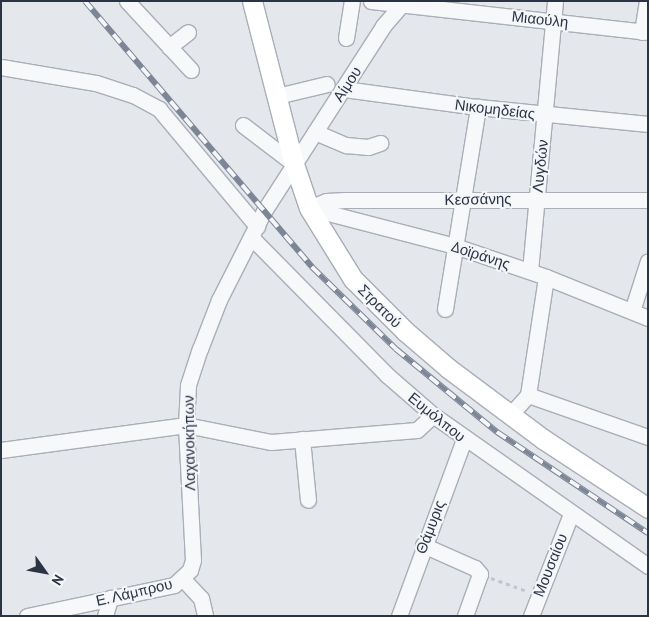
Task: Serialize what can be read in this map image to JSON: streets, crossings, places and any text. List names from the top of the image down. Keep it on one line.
{"streets":{"main road":["Στρατού"],"street":["Μιαούλη","Αίμου","Νικομηδείας","Λυγδών","Κεσσάνης","Δοϊράνης","Ευμόλπου","Λαχανοκήπων","Θάμυρις","Μουσαίου","Ε. Λάμπρου"]},"crossings":[["Μιαούλη","Αίμου"],["Μιαούλη","Λυγδών"],["Αίμου","Νικομηδείας"],["Αίμου","Στρατού"],["Αίμου","Λαχανοκήπων"],["Νικομηδείας","Λυγδών"],["Λυγδών","Κεσσάνης"],["Λυγδών","Δοϊράνης"],["Κεσσάνης","Δοϊράνης"],["Κεσσάνης","Στρατού"],["Δοϊράνης","Στρατού"],["Στρατού","Λαχανοκήπων"],["Ευμόλπου","Λαχανοκήπων"],["Ευμόλπου","Θάμυρις"],["Ευμόλπου","Μουσαίου"],["Λαχανοκήπων","Ε. Λάμπρου"]],"north":"bottom right"}
